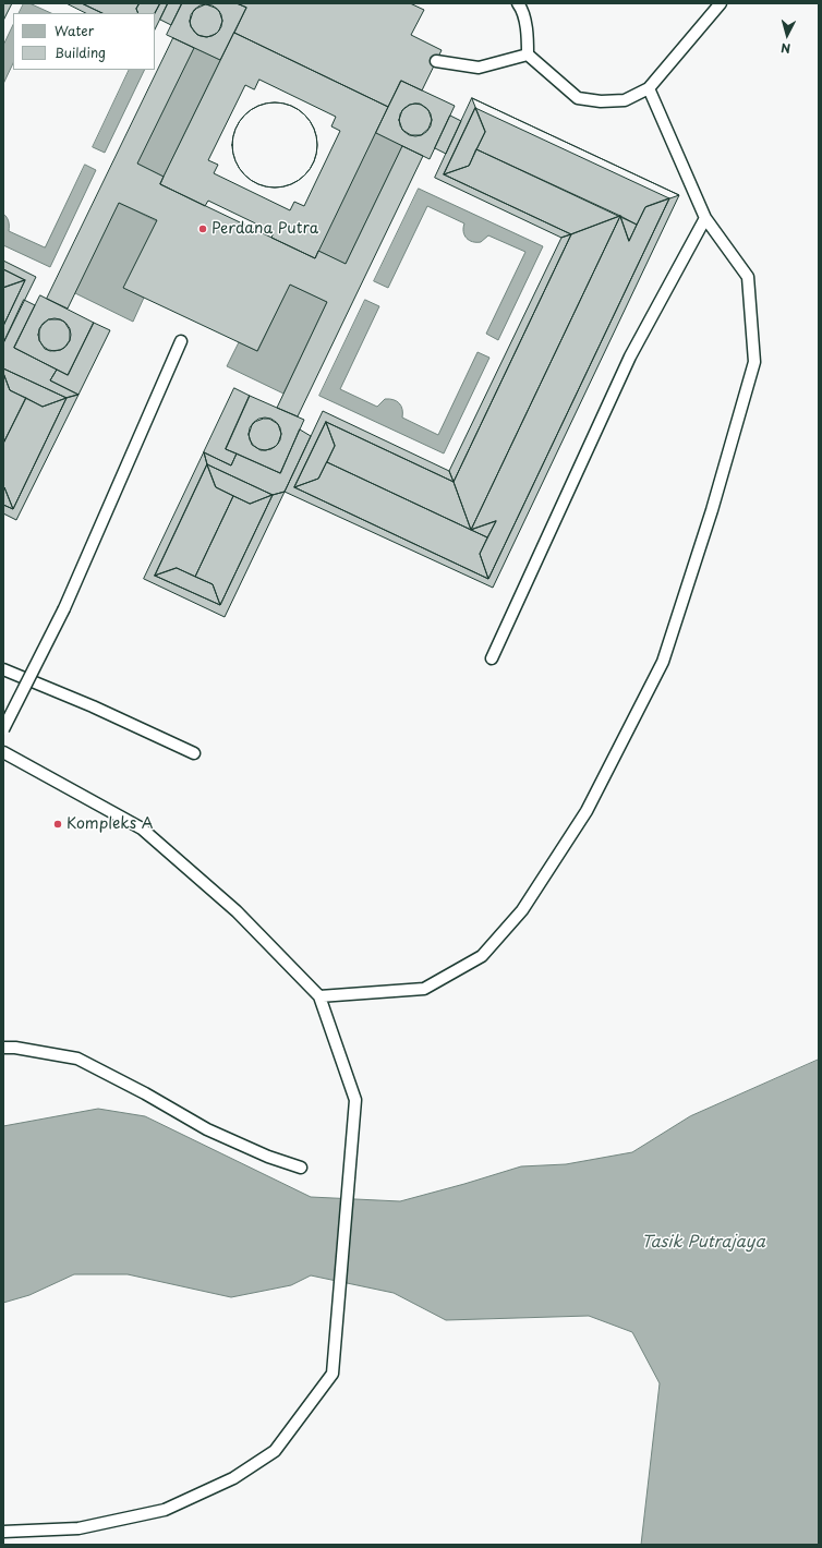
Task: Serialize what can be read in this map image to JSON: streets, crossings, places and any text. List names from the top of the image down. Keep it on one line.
{"water":["Tasik Putrajaya"],"places":["Perdana Putra","Kompleks A"],"legend":["Water","Building"],"north":"bottom"}
